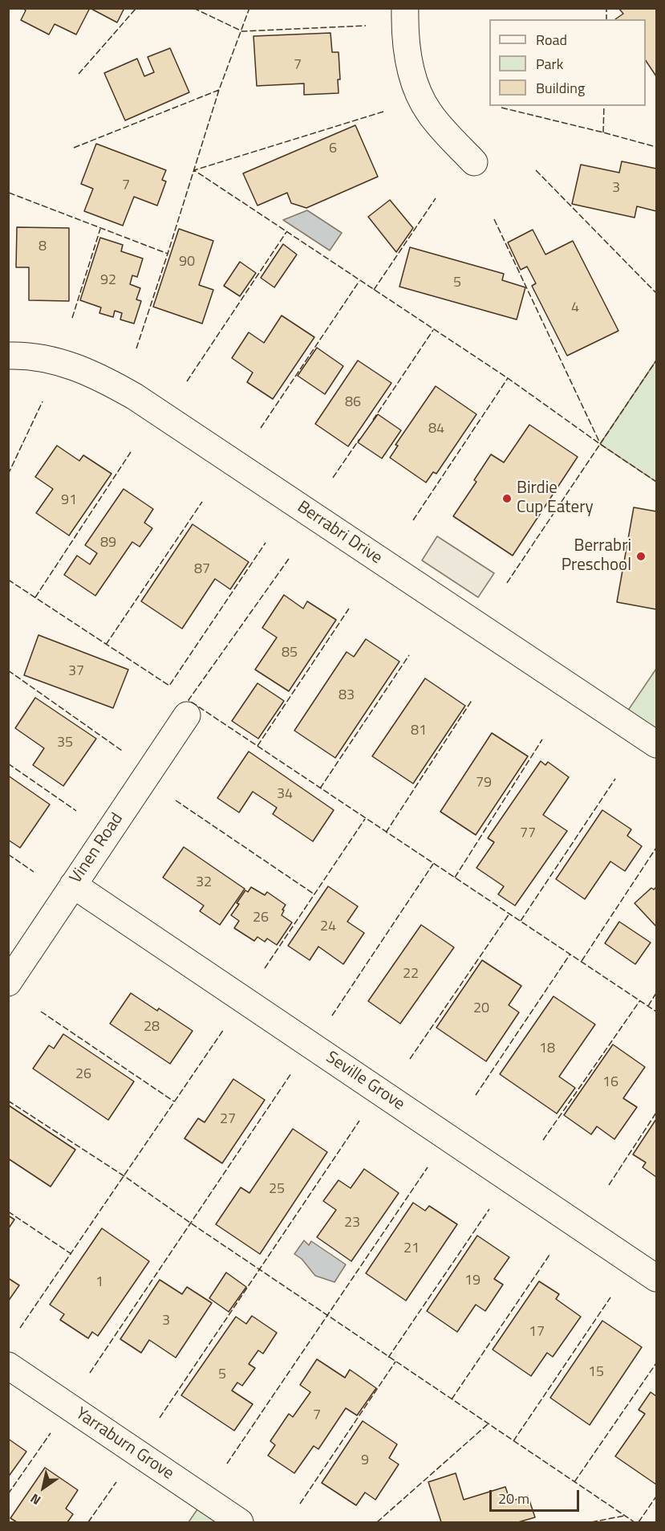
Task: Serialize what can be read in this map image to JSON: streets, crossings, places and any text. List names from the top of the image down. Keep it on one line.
{"streets":{"street":["Berrabri Drive","Vinen Road","Seville Grove","Yarraburn Grove"]},"crossings":[["Vinen Road","Seville Grove"]],"places":["Birdie Cup Eatery","Berrabri Preschool"],"house_numbers":["7","6","7","3","8","90","92","5","4","86","84","91","89","87","85","37","83","81","35","79","34","77","32","26","24","22","20","28","18","26","16","27","25","23","21","19","1","3","17","15","5","7","9"],"legend":["Road","Park","Building"],"scale_bar":"20 m","north":"bottom left"}
